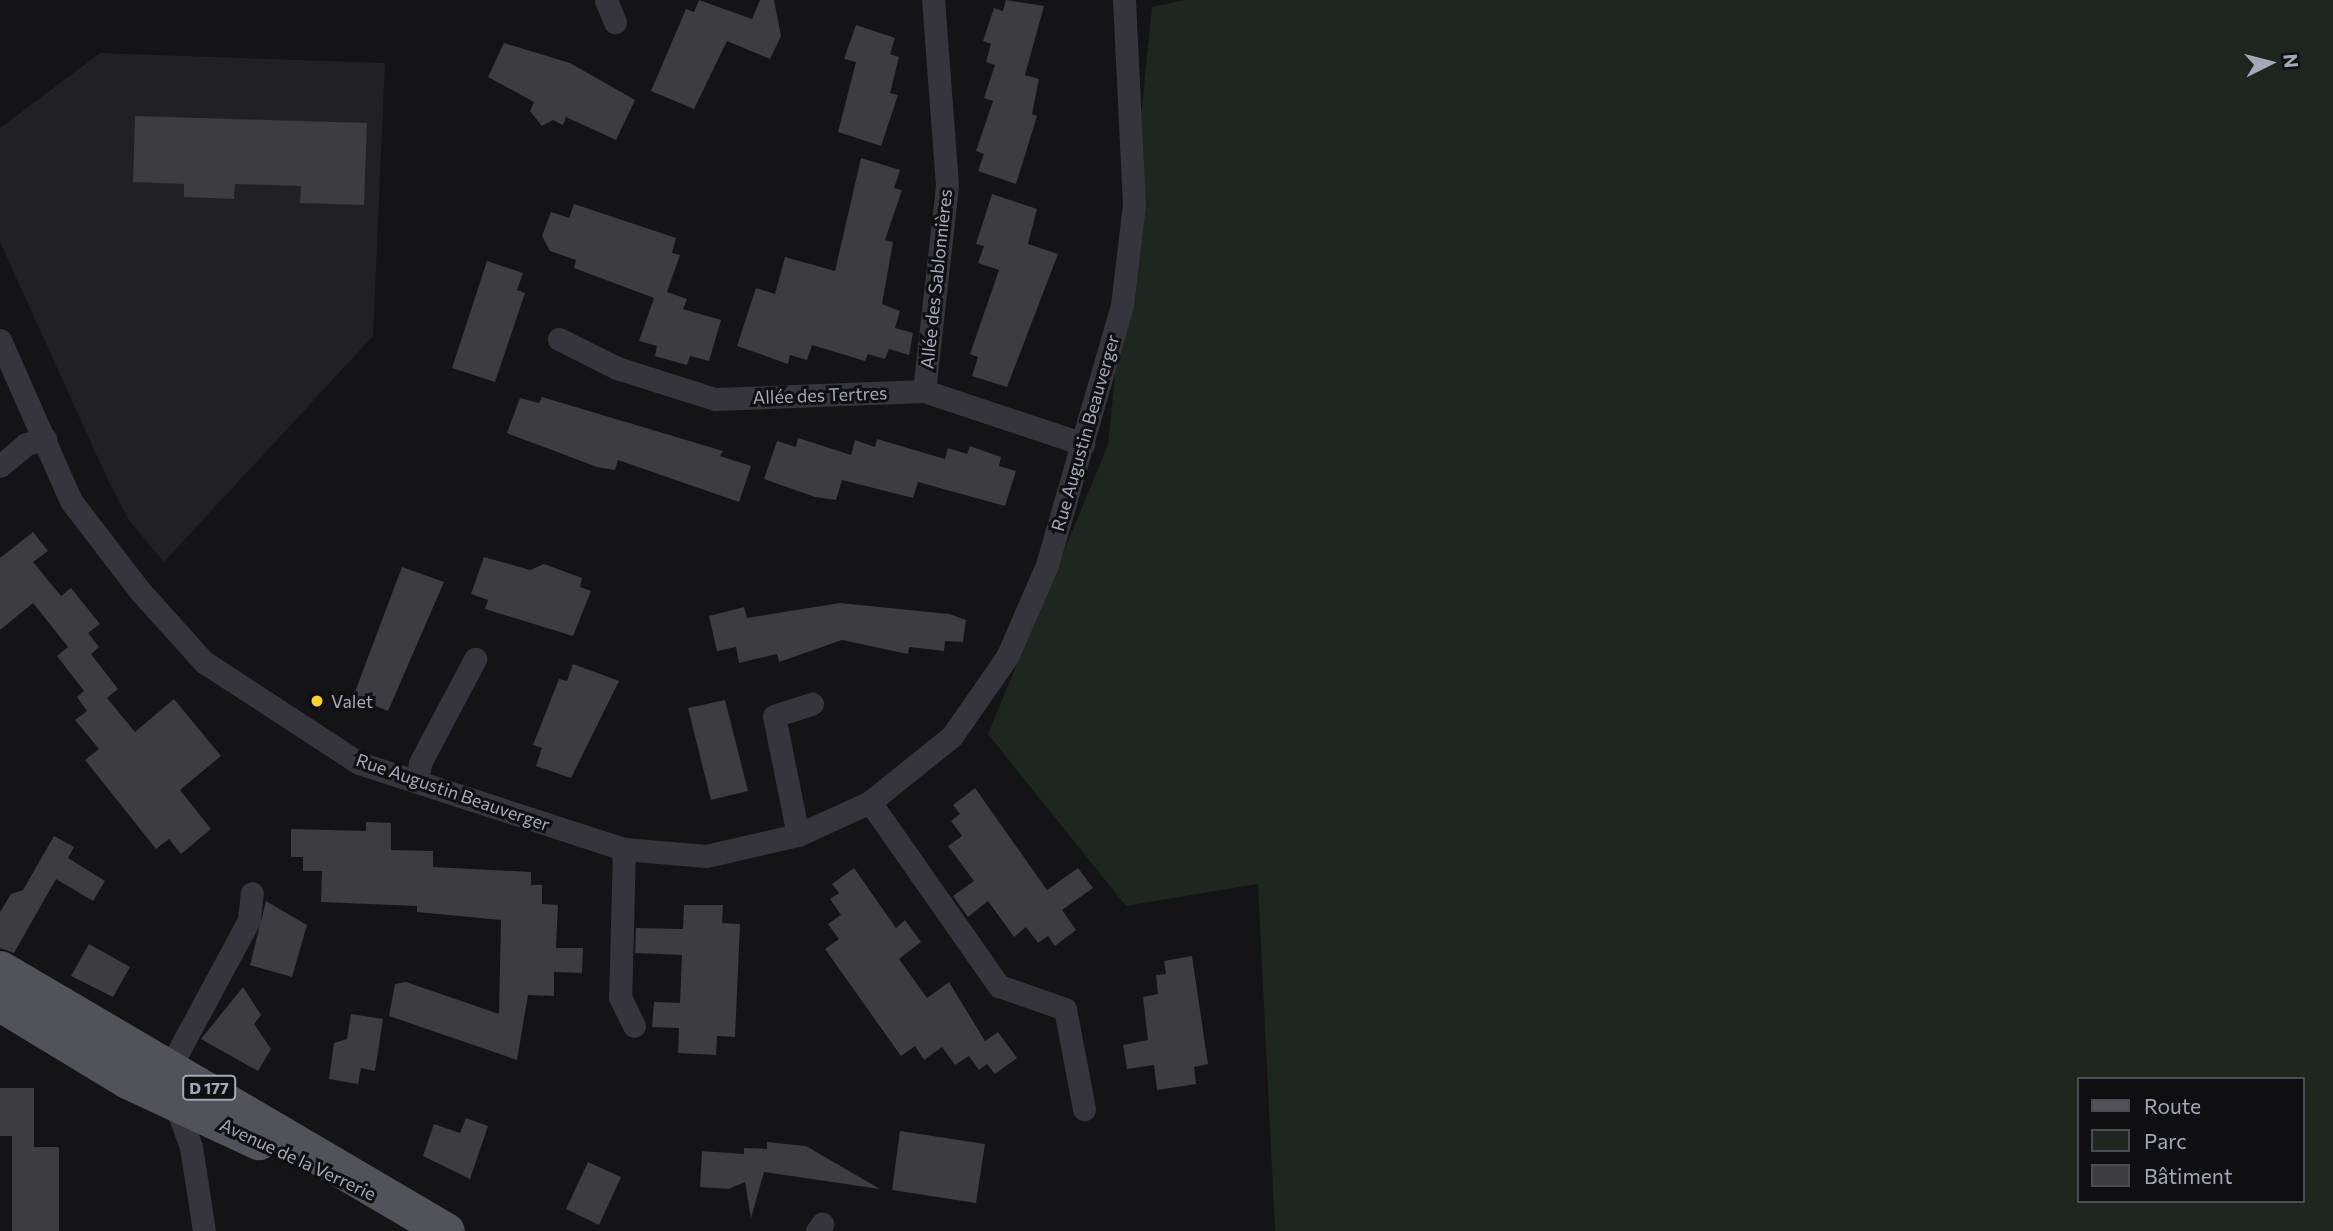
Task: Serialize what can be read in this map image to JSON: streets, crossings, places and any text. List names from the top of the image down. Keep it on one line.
{"streets":{"main road":["D 177","Avenue de la Verrerie"],"street":["Allée des Sablonnières","Allée des Tertres","Rue Augustin Beauverger"]},"crossings":[["Allée des Sablonnières","Allée des Tertres"],["Allée des Tertres","Rue Augustin Beauverger"]],"places":["Valet"],"legend":["Route","Parc","Bâtiment"],"north":"right"}
